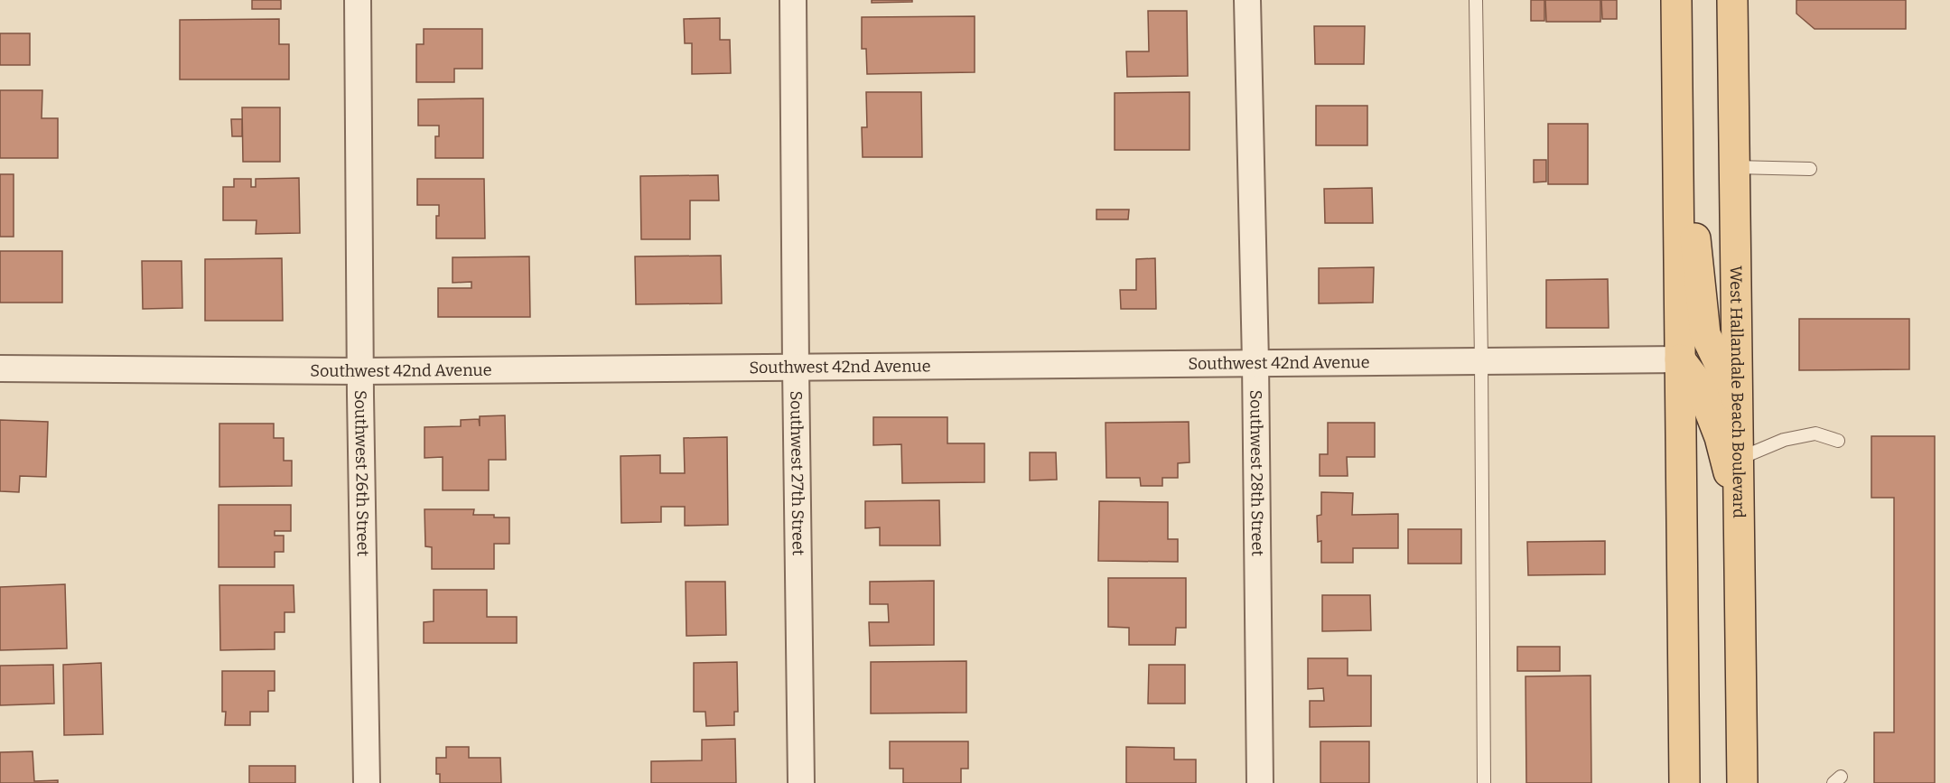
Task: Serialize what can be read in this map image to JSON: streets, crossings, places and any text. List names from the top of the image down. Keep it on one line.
{"streets":{"main road":["West Hallandale Beach Boulevard"],"street":["Southwest 42nd Avenue","Southwest 28th Street","Southwest 26th Street","Southwest 27th Street"]},"crossings":[["Southwest 42nd Avenue","Southwest 28th Street"],["Southwest 42nd Avenue","Southwest 26th Street"],["Southwest 42nd Avenue","Southwest 27th Street"]]}
